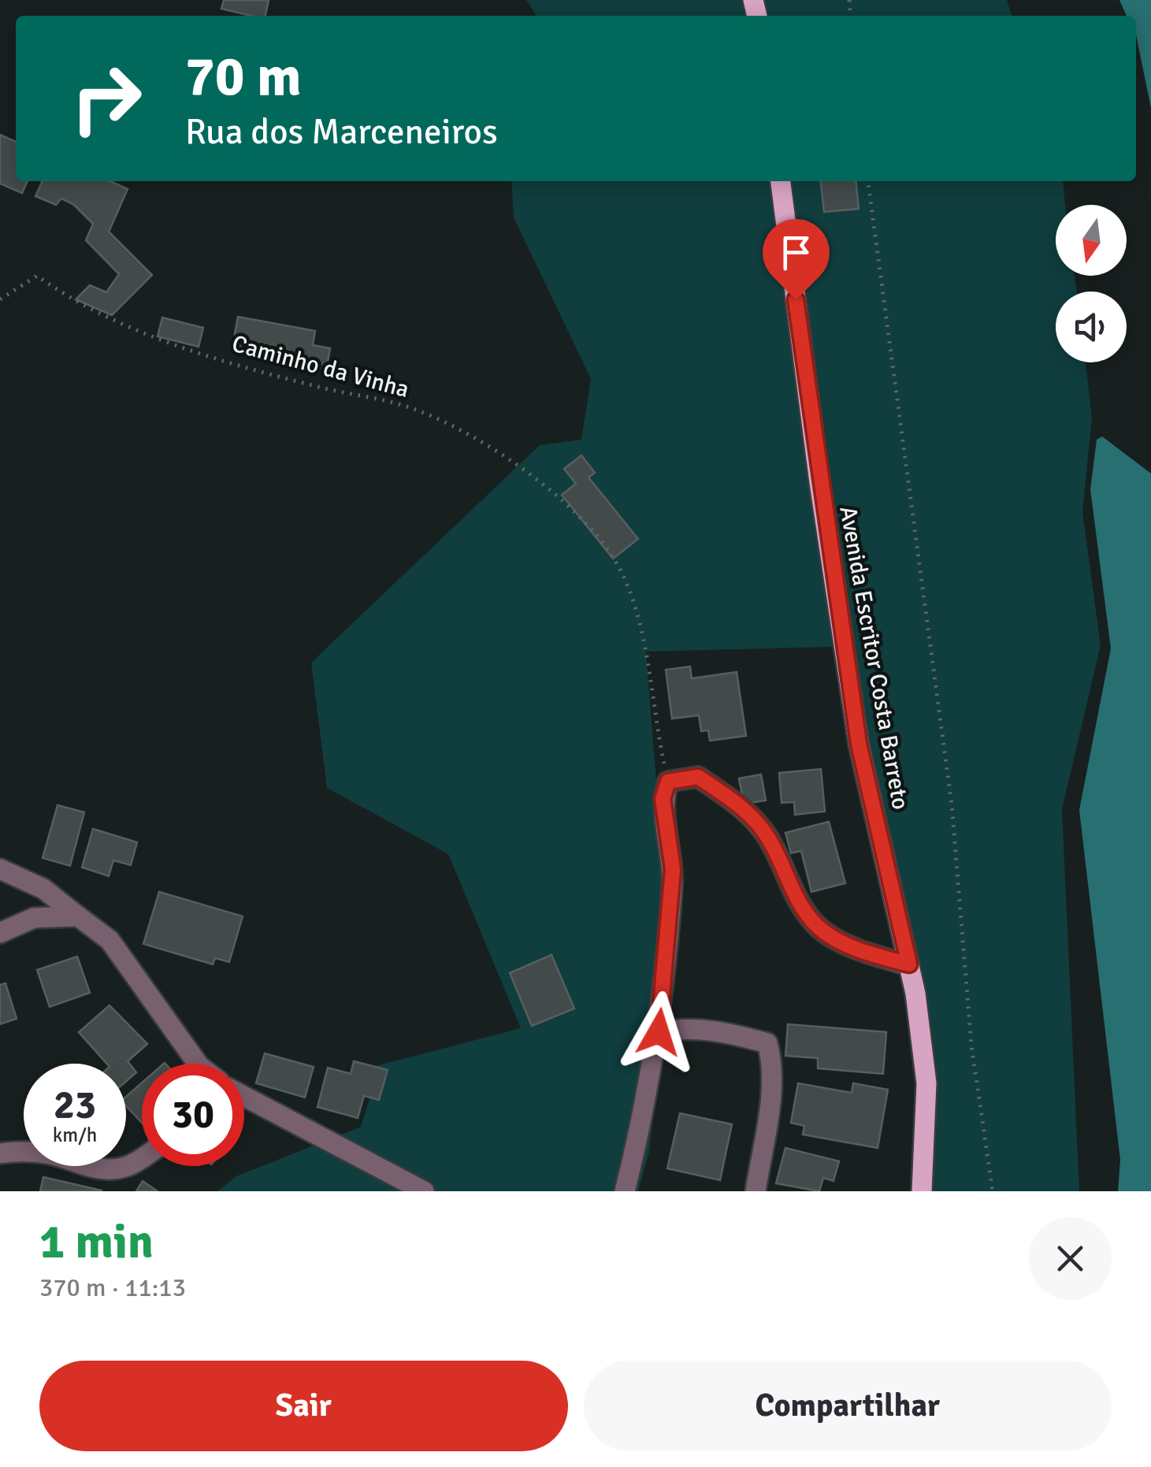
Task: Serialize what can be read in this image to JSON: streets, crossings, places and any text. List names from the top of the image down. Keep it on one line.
{"streets":{"main road":["Avenida Escritor Costa Barreto"],"path":["Caminho da Vinha"]},"north":"bottom","page":{"turn":["70 m","Rua dos Marceneiros"],"speed":"23 km/h","limit":"30","heading":["1 min","370 m · 11:13"],"buttons":["Sair","Compartilhar"]}}
